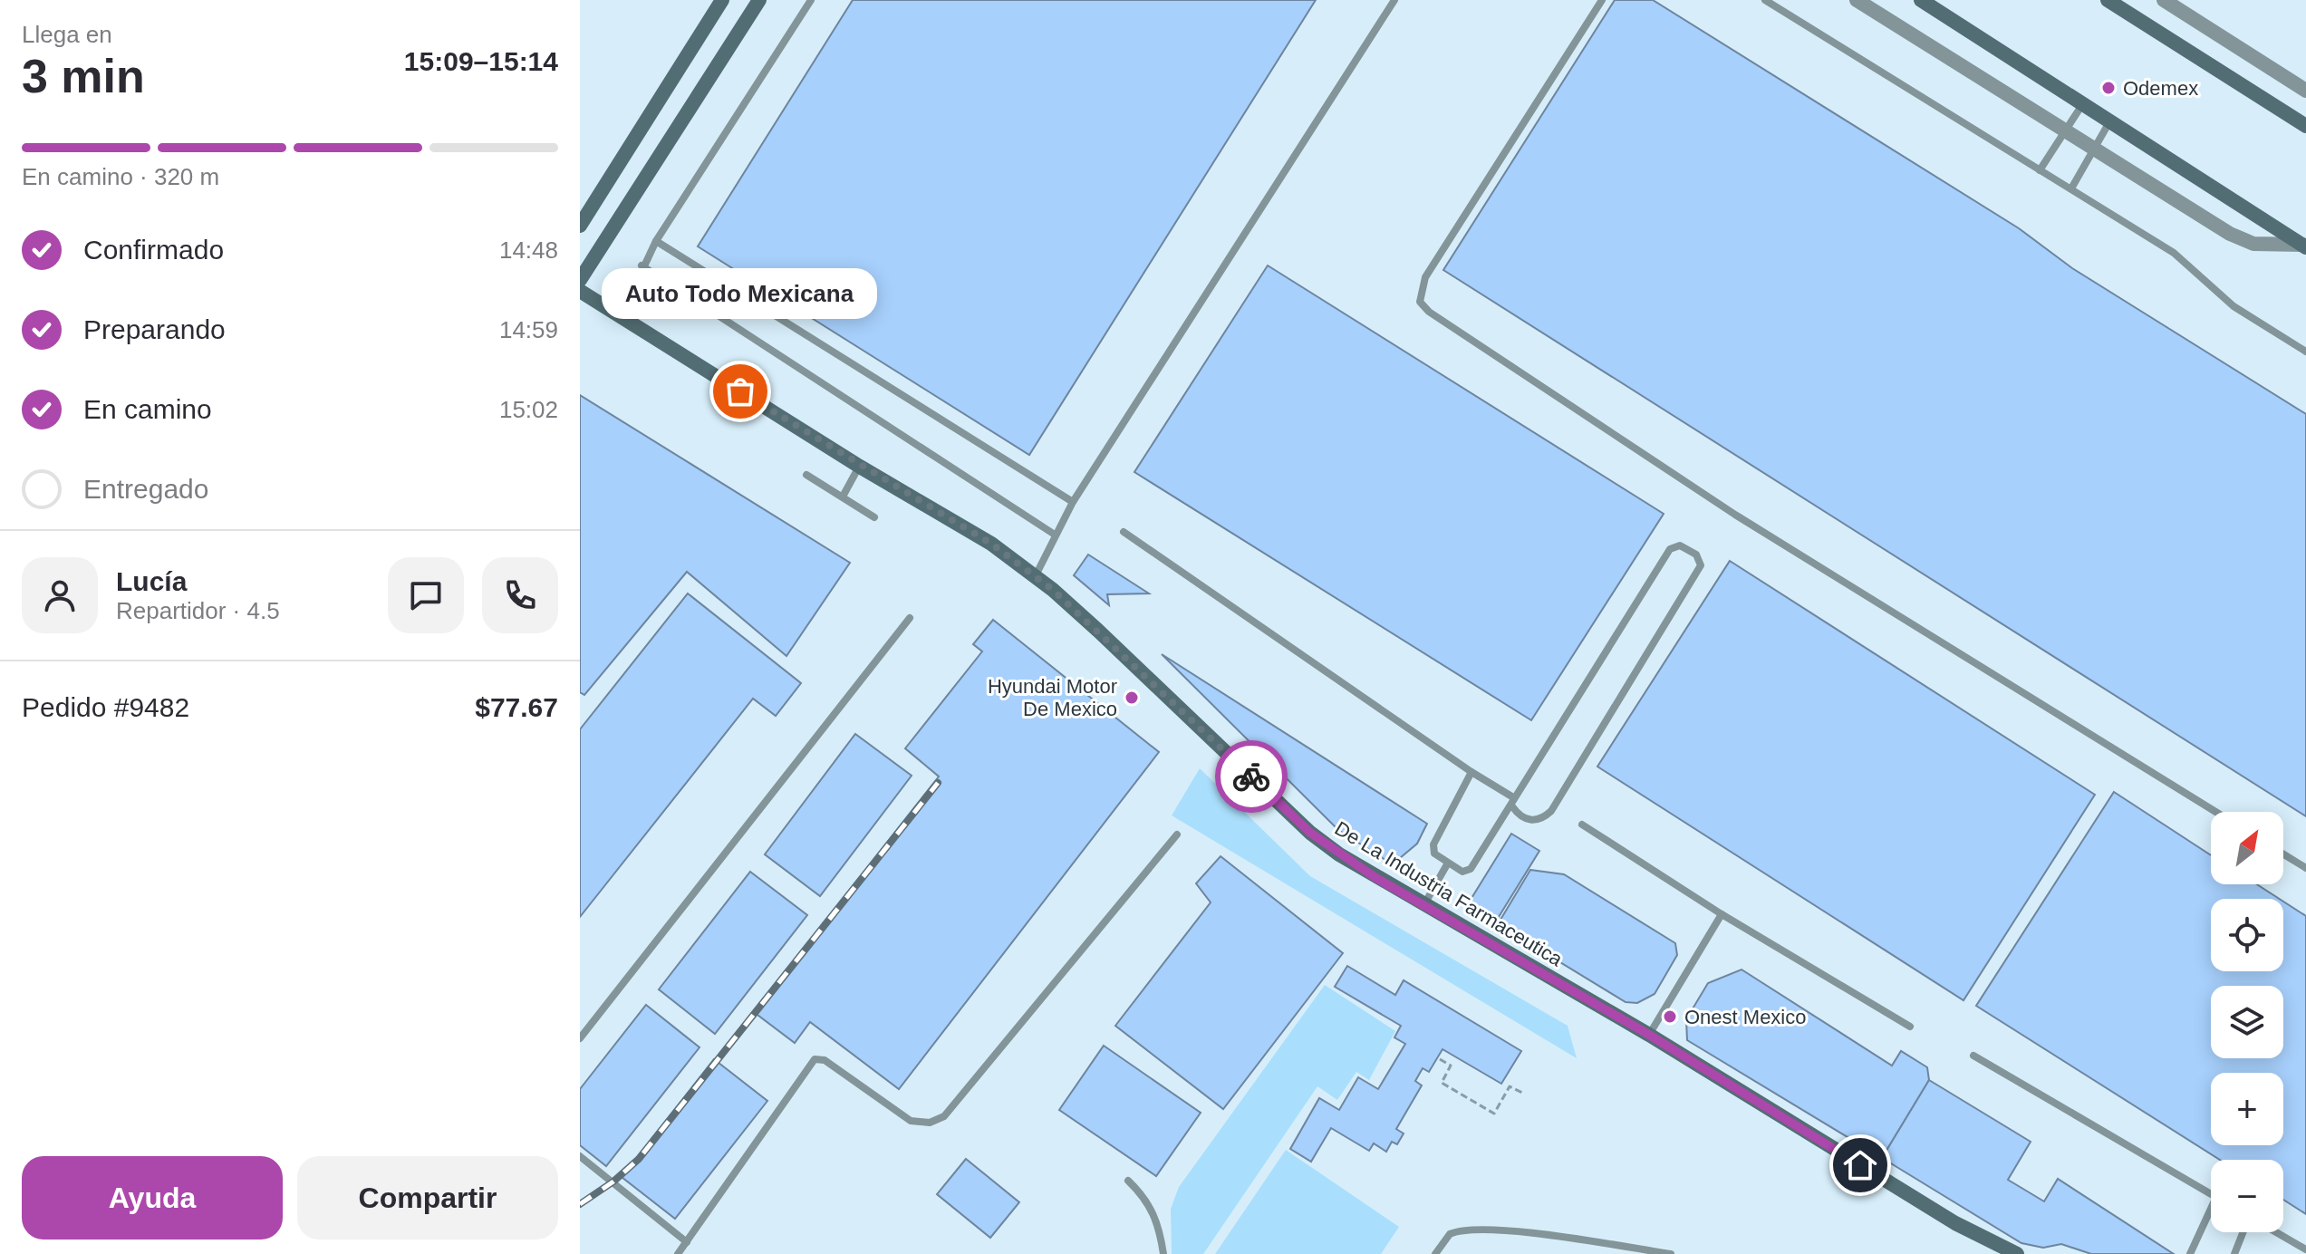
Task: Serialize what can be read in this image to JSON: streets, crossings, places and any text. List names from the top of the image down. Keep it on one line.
{"streets":{"main road":["De La Industria Farmaceutica"]},"places":["Odemex","Auto Todo Mexicana","Hyundai Motor De Mexico","Onest Mexico"],"north":"top right","page":{"heading":["3 min","Llega en","15:09–15:14"],"panel":["Lucía","Repartidor · 4.5","Pedido #9482","$77.67"],"bar":"En camino · 320 m","list":[["Confirmado","14:48"],["Preparando","14:59"],["En camino","15:02"],"Entregado"],"bubble":"Auto Todo Mexicana","map_buttons":["+","−"],"buttons":["Ayuda","Compartir"]}}
